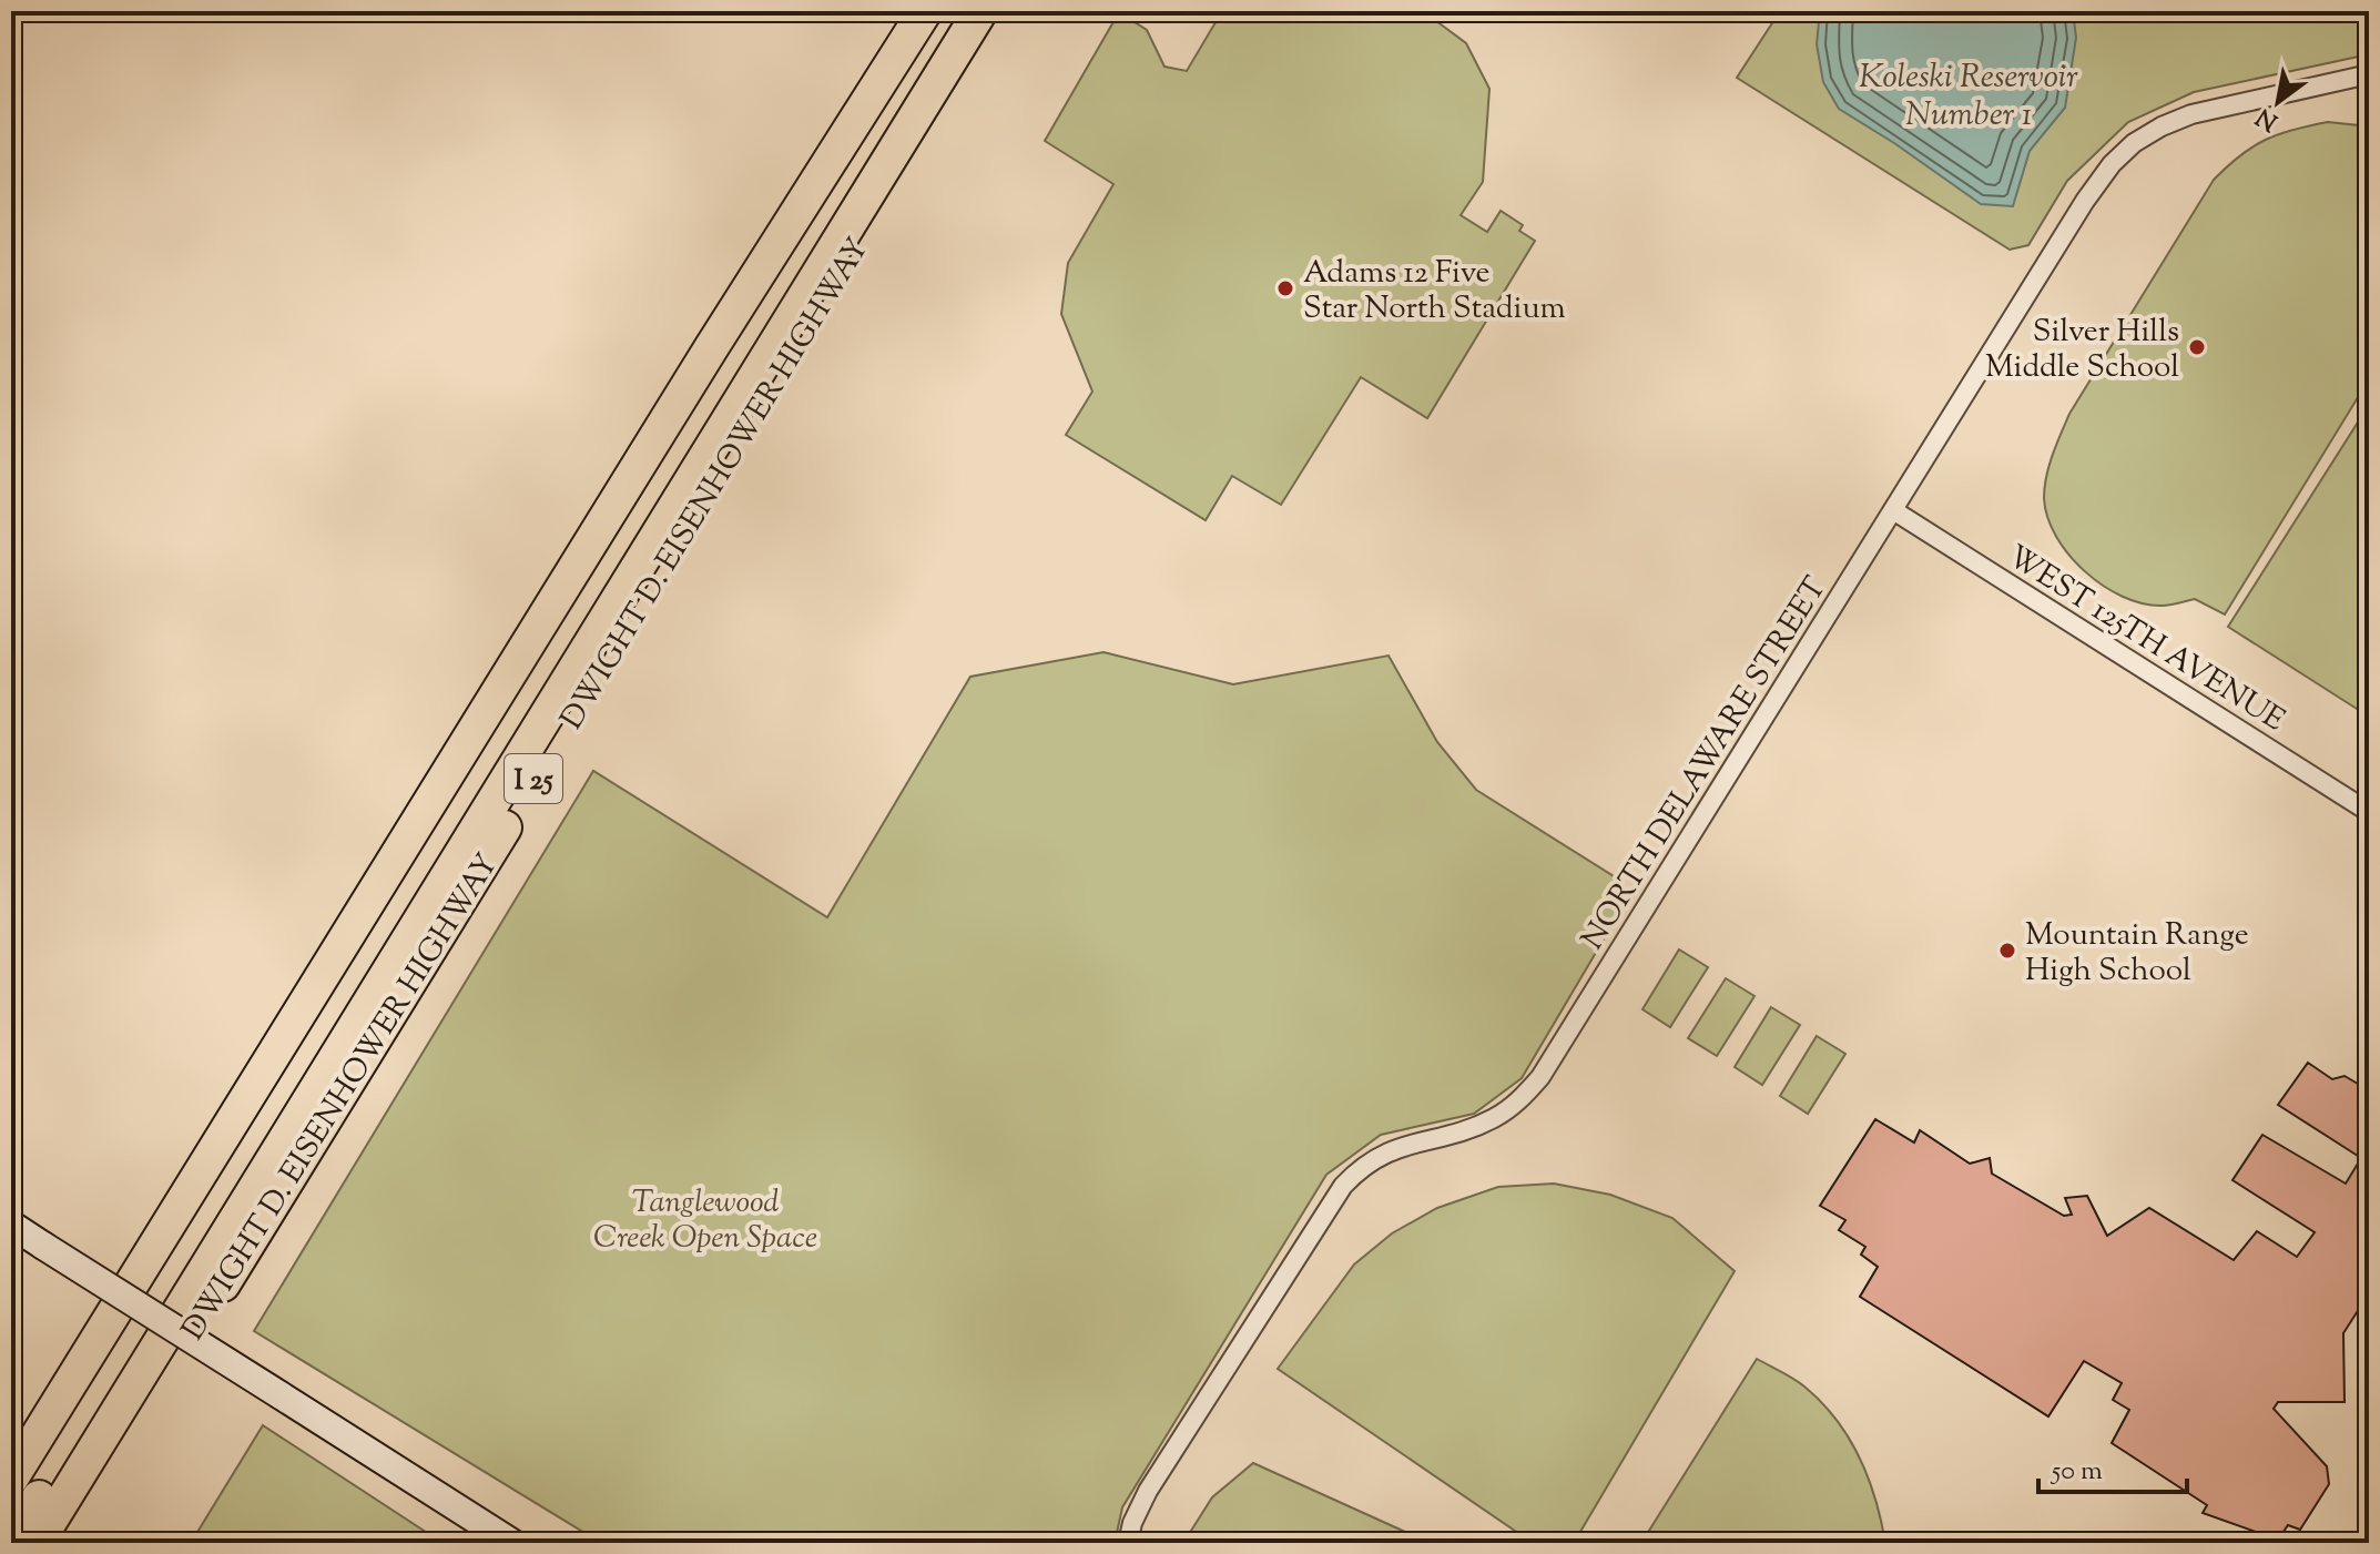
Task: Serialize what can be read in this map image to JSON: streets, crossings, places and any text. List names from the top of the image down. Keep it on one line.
{"streets":{"highway":["DWIGHT D. EISENHOWER HIGHWAY","I 25"],"street":["WEST 125TH AVENUE","NORTH DELAWARE STREET"]},"crossings":[["WEST 125TH AVENUE","NORTH DELAWARE STREET"]],"water":["Koleski Reservoir Number 1"],"parks":["Tanglewood Creek Open Space"],"places":["Adams 12 Five Star North Stadium","Silver Hills Middle School","Mountain Range High School"],"scale_bar":"50 m","north":"bottom left"}
